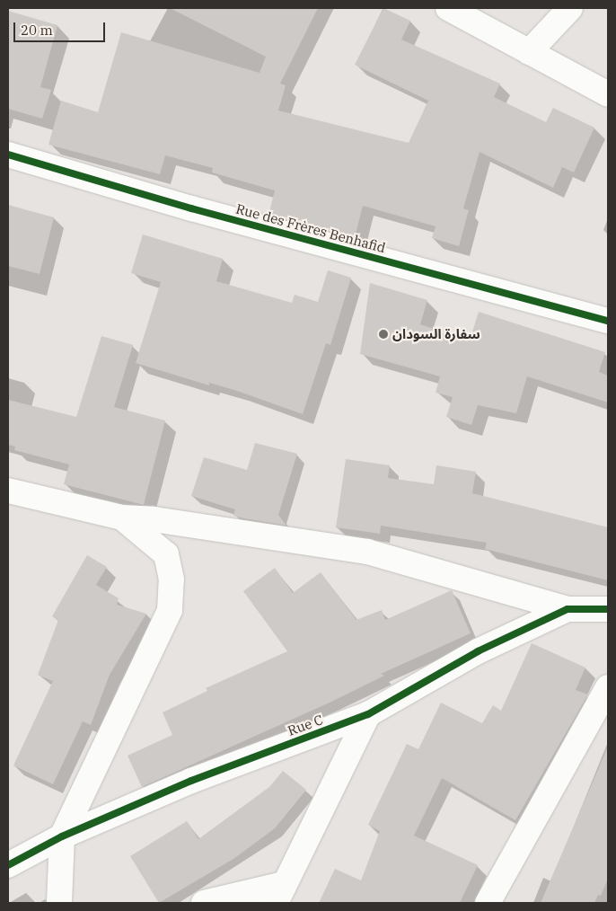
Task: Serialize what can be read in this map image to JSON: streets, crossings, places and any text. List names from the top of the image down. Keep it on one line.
{"streets":{"street":["Rue des Frères Benhafid","Rue C"]},"places":["سفارة السودان"],"scale_bar":"20 m"}
